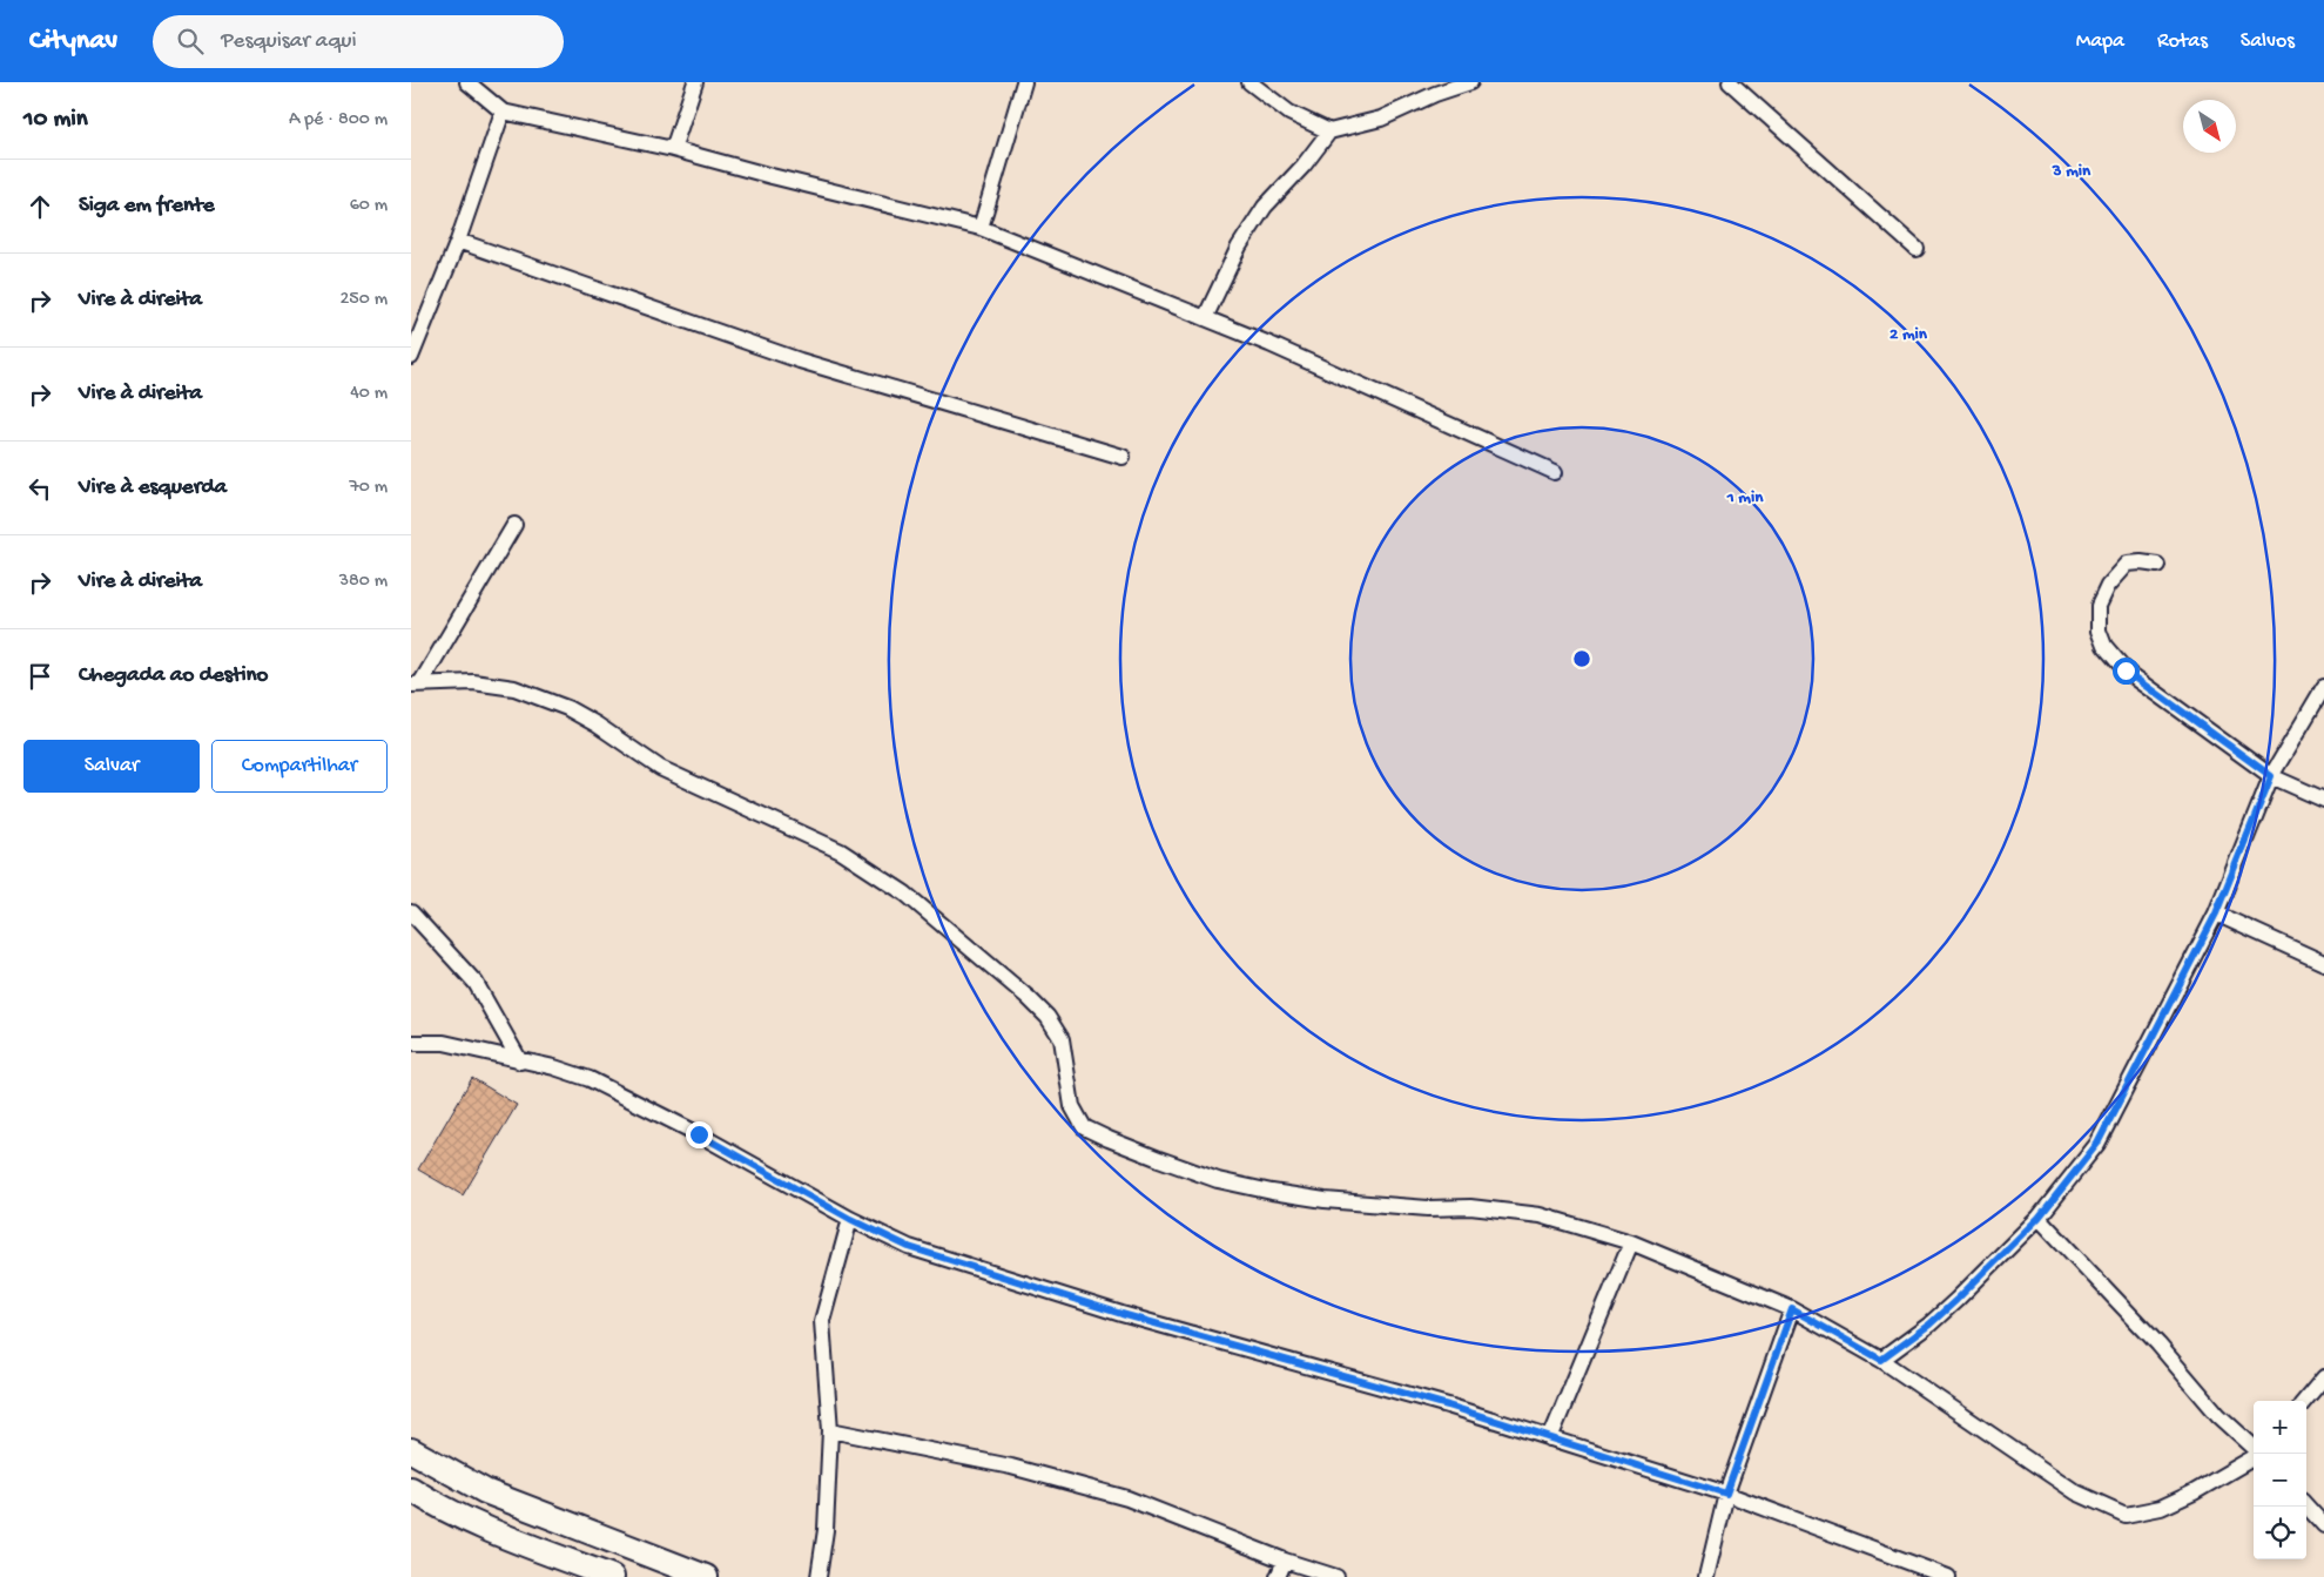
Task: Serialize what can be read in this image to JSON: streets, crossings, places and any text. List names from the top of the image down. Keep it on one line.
{"north":"bottom right","page":{"header":"Citynav","search":"Pesquisar aqui","nav":["Mapa","Rotas","Salvos"],"heading":["10 min","A pé · 800 m"],"list":[["Siga em frente","60 m"],["Vire à direita","250 m"],["Vire à direita","40 m"],["Vire à esquerda","70 m"],["Vire à direita","380 m"],"Chegada ao destino"],"buttons":["Salvar","Compartilhar"],"map_buttons":["+","−"]},"rings":["3 min","2 min","1 min"]}
